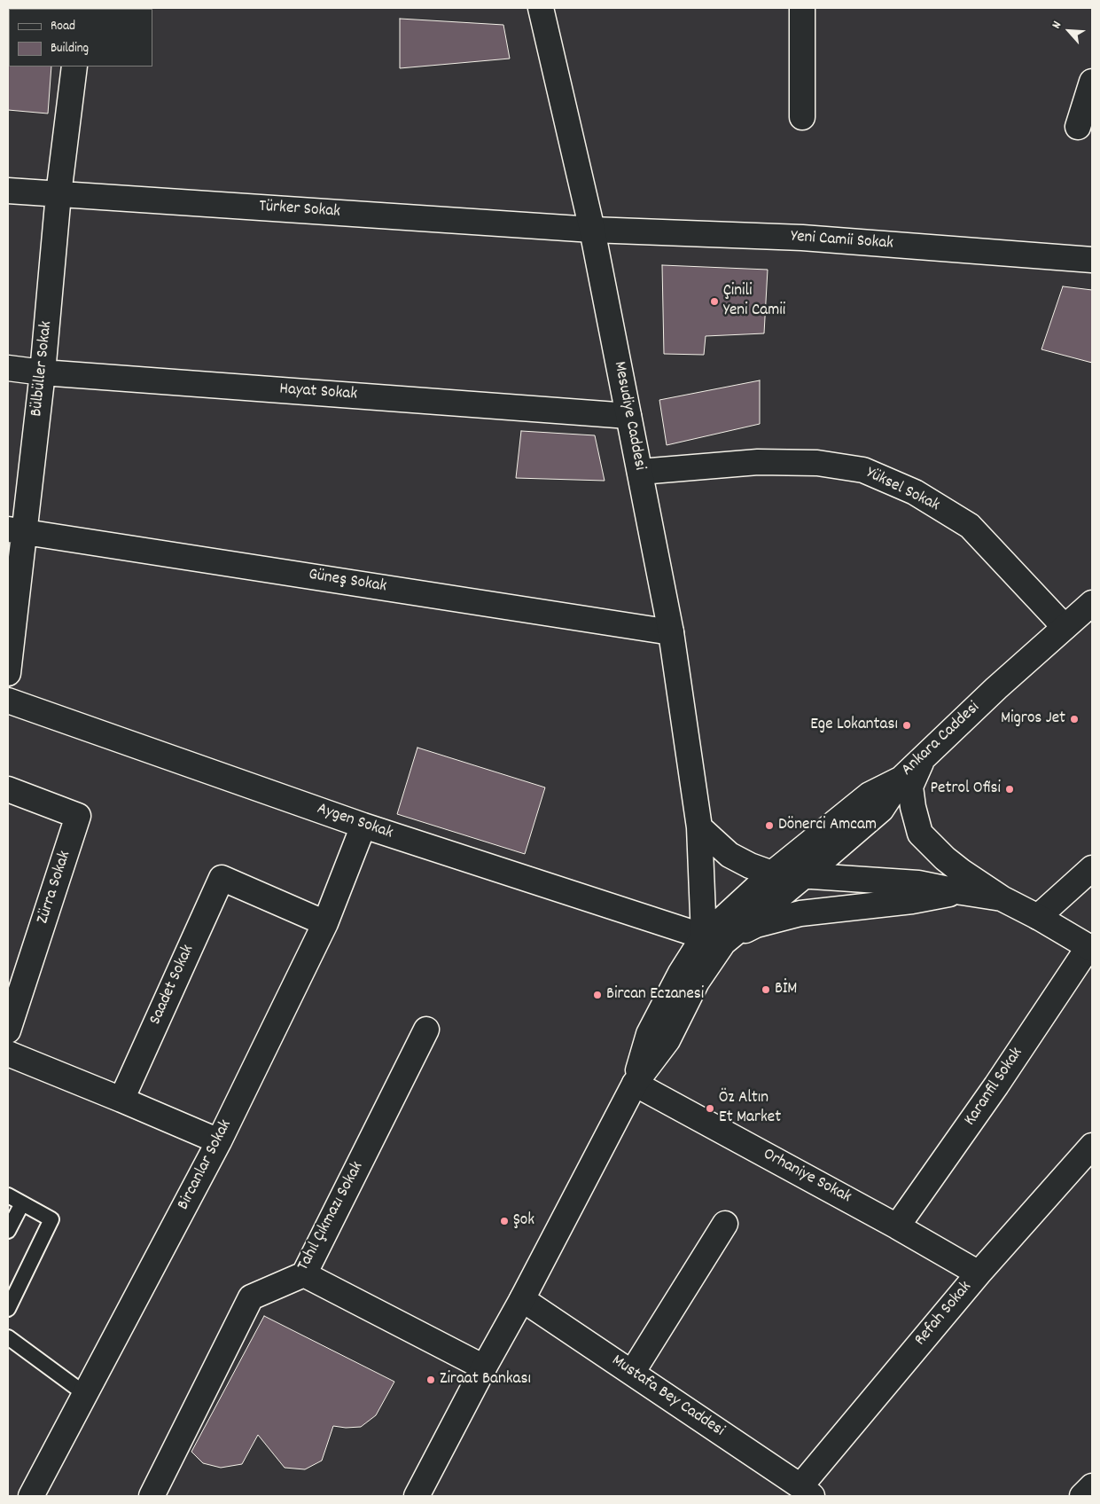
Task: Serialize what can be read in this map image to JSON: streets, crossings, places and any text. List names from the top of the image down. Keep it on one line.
{"streets":{"street":["Türker Sokak","Yeni Camii Sokak","Bülbüller Sokak","Hayat Sokak","Mesudiye Caddesi","Yüksel Sokak","Güneş Sokak","Ankara Caddesi","Aygen Sokak","Zürra Sokak","Saadet Sokak","Karanfil Sokak","Bircanlar Sokak","Orhaniye Sokak","Tahıl Çıkmazı Sokak","Refah Sokak","Mustafa Bey Caddesi"]},"crossings":[["Türker Sokak","Yeni Camii Sokak"],["Türker Sokak","Bülbüller Sokak"],["Türker Sokak","Mesudiye Caddesi"],["Yeni Camii Sokak","Mesudiye Caddesi"],["Bülbüller Sokak","Hayat Sokak"],["Bülbüller Sokak","Güneş Sokak"],["Hayat Sokak","Mesudiye Caddesi"],["Mesudiye Caddesi","Yüksel Sokak"],["Mesudiye Caddesi","Güneş Sokak"],["Mesudiye Caddesi","Ankara Caddesi"],["Mesudiye Caddesi","Aygen Sokak"],["Yüksel Sokak","Ankara Caddesi"],["Ankara Caddesi","Aygen Sokak"],["Aygen Sokak","Bircanlar Sokak"],["Saadet Sokak","Bircanlar Sokak"],["Karanfil Sokak","Orhaniye Sokak"],["Orhaniye Sokak","Refah Sokak"],["Refah Sokak","Mustafa Bey Caddesi"]],"places":["Çinili Yeni Camii","Migros Jet","Ege Lokantası","Petrol Ofisi","Dönerci Amcam","BİM","Bircan Eczanesi","Öz Altın Et Market","Şok","Ziraat Bankası"],"legend":["Road","Building"],"north":"top left"}
